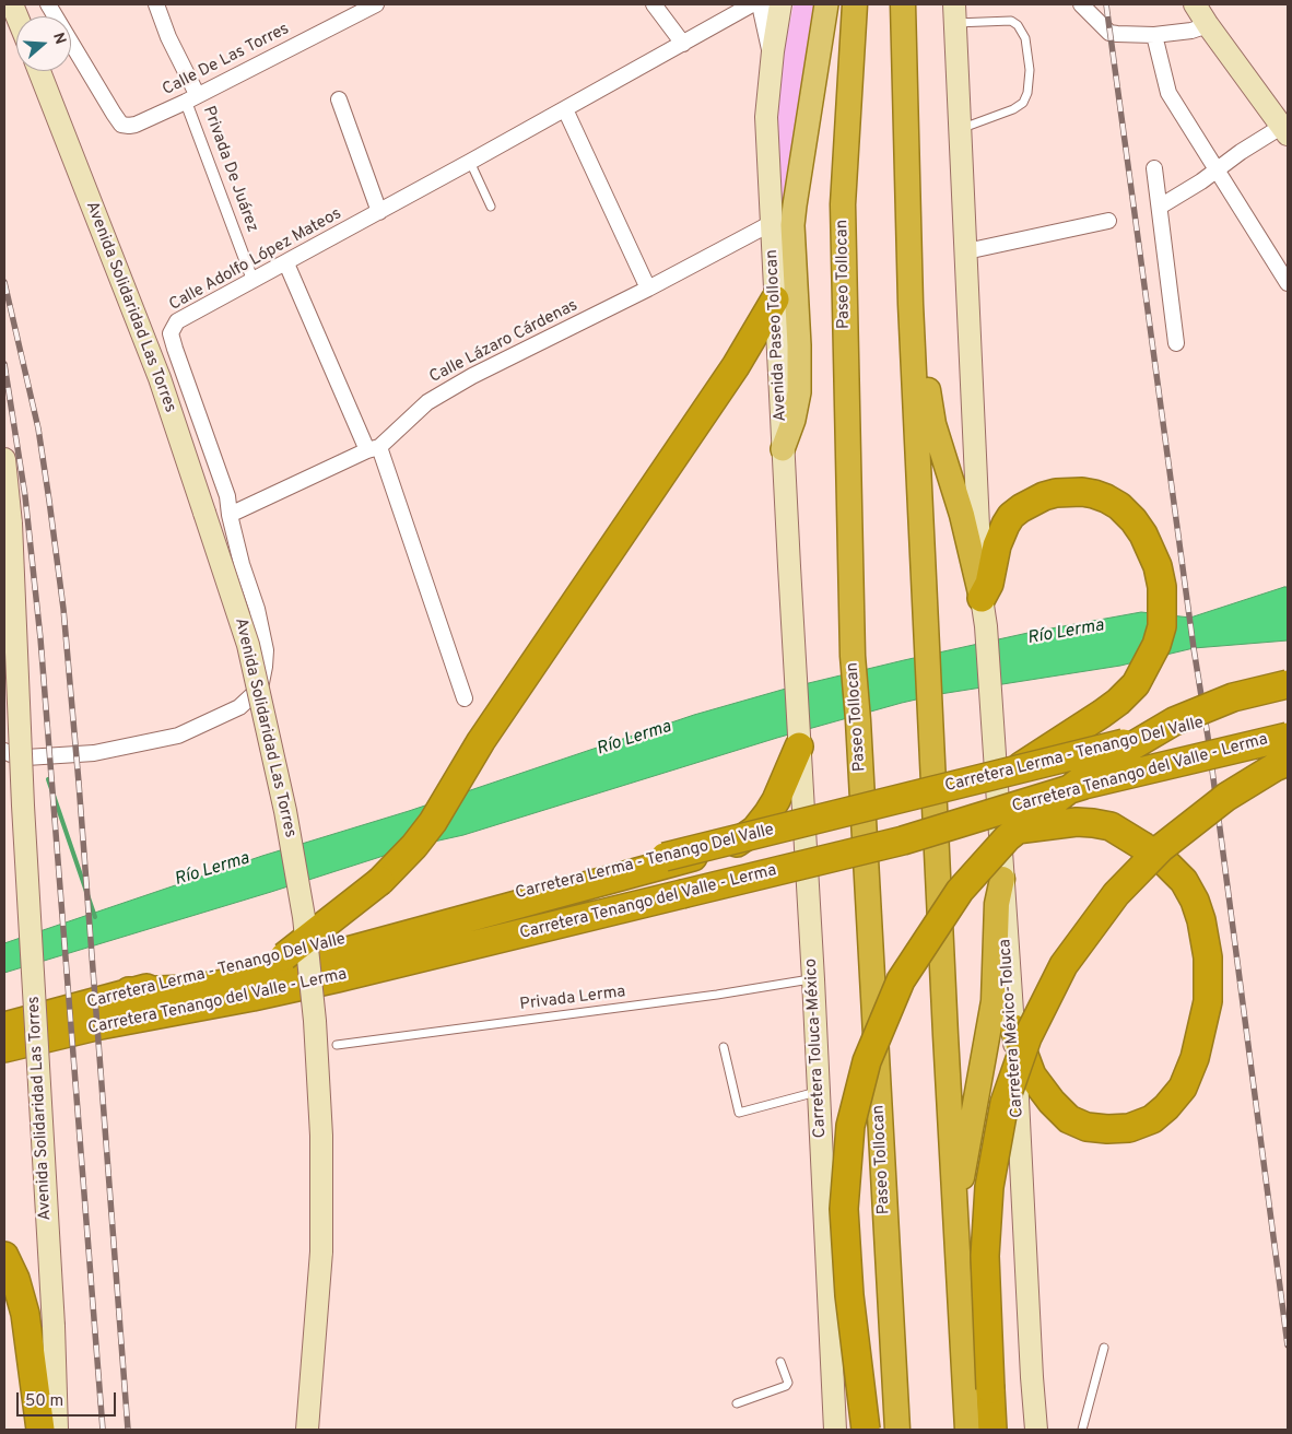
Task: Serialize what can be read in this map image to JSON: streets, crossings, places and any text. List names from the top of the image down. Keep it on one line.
{"streets":{"highway":["Paseo Tollocan","Carretera Lerma - Tenango Del Valle","Carretera Tenango del Valle - Lerma"],"main road":["Avenida Solidaridad Las Torres","Avenida Paseo Tollocan","Carretera México-Toluca","Carretera Toluca-México"],"street":["Calle De Las Torres","Privada De Juárez","Calle Adolfo López Mateos","Calle Lázaro Cárdenas"],"lane":["Privada Lerma"]},"crossings":[["Calle De Las Torres","Privada De Juárez"],["Privada De Juárez","Calle Adolfo López Mateos"],["Calle Adolfo López Mateos","Calle Lázaro Cárdenas"],["Avenida Paseo Tollocan","Calle Lázaro Cárdenas"],["Avenida Paseo Tollocan","Carretera Toluca-México"],["Privada Lerma","Carretera Toluca-México"]],"water":["Río Lerma"],"scale_bar":"50 m","north":"right"}
